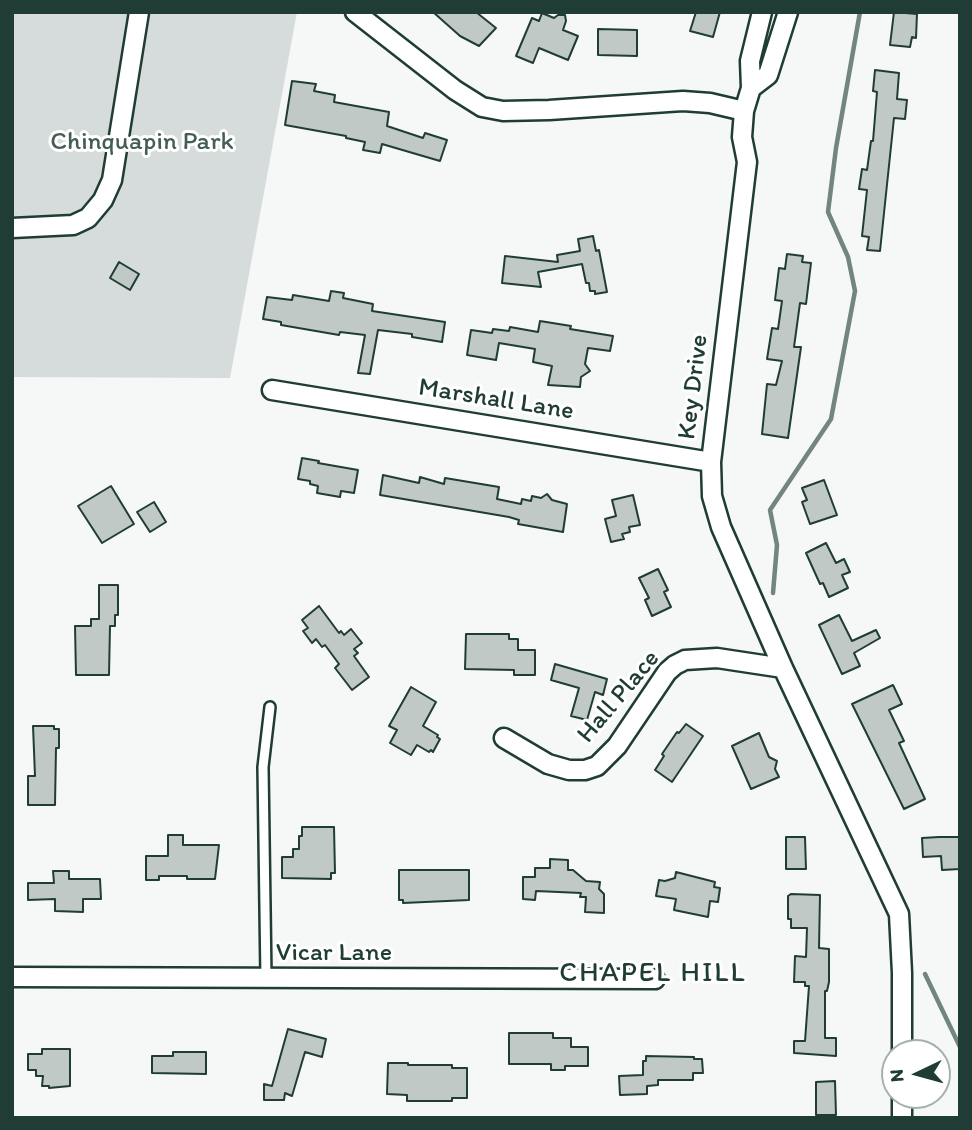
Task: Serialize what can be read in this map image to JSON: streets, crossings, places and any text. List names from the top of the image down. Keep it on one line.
{"streets":{"street":["Key Drive","Marshall Lane","Hall Place","Vicar Lane"]},"crossings":[["Key Drive","Marshall Lane"],["Key Drive","Hall Place"]],"districts":["CHAPEL HILL"],"parks":["Chinquapin Park"],"north":"left"}
